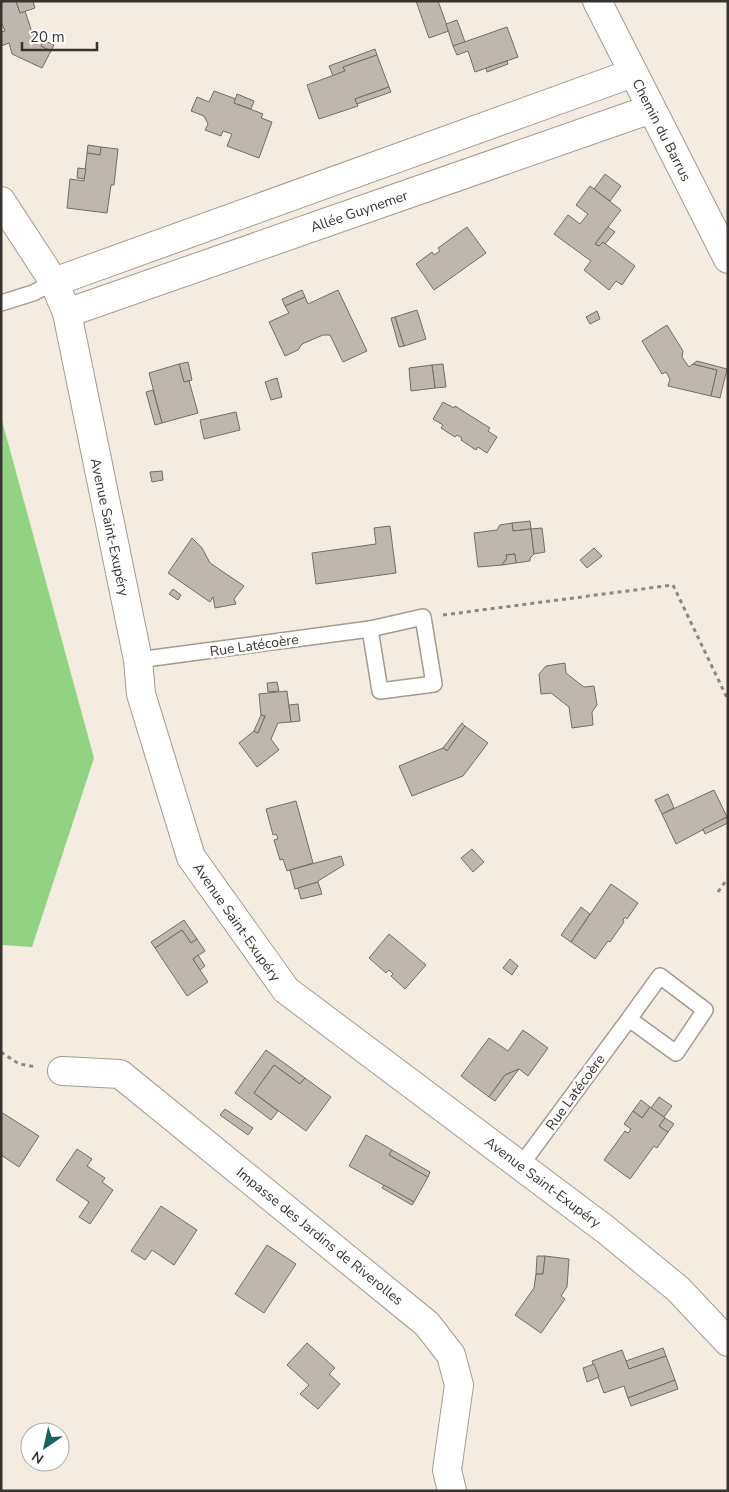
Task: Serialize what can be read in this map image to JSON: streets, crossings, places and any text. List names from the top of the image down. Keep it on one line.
{"streets":{"street":["Chemin du Barrus","Allée Guynemer","Avenue Saint-Exupéry","Impasse des Jardins de Riverolles"],"lane":["Rue Latécoère"]},"crossings":[["Chemin du Barrus","Allée Guynemer"],["Allée Guynemer","Avenue Saint-Exupéry"],["Avenue Saint-Exupéry","Rue Latécoère"]],"scale_bar":"20 m","north":"bottom left"}
